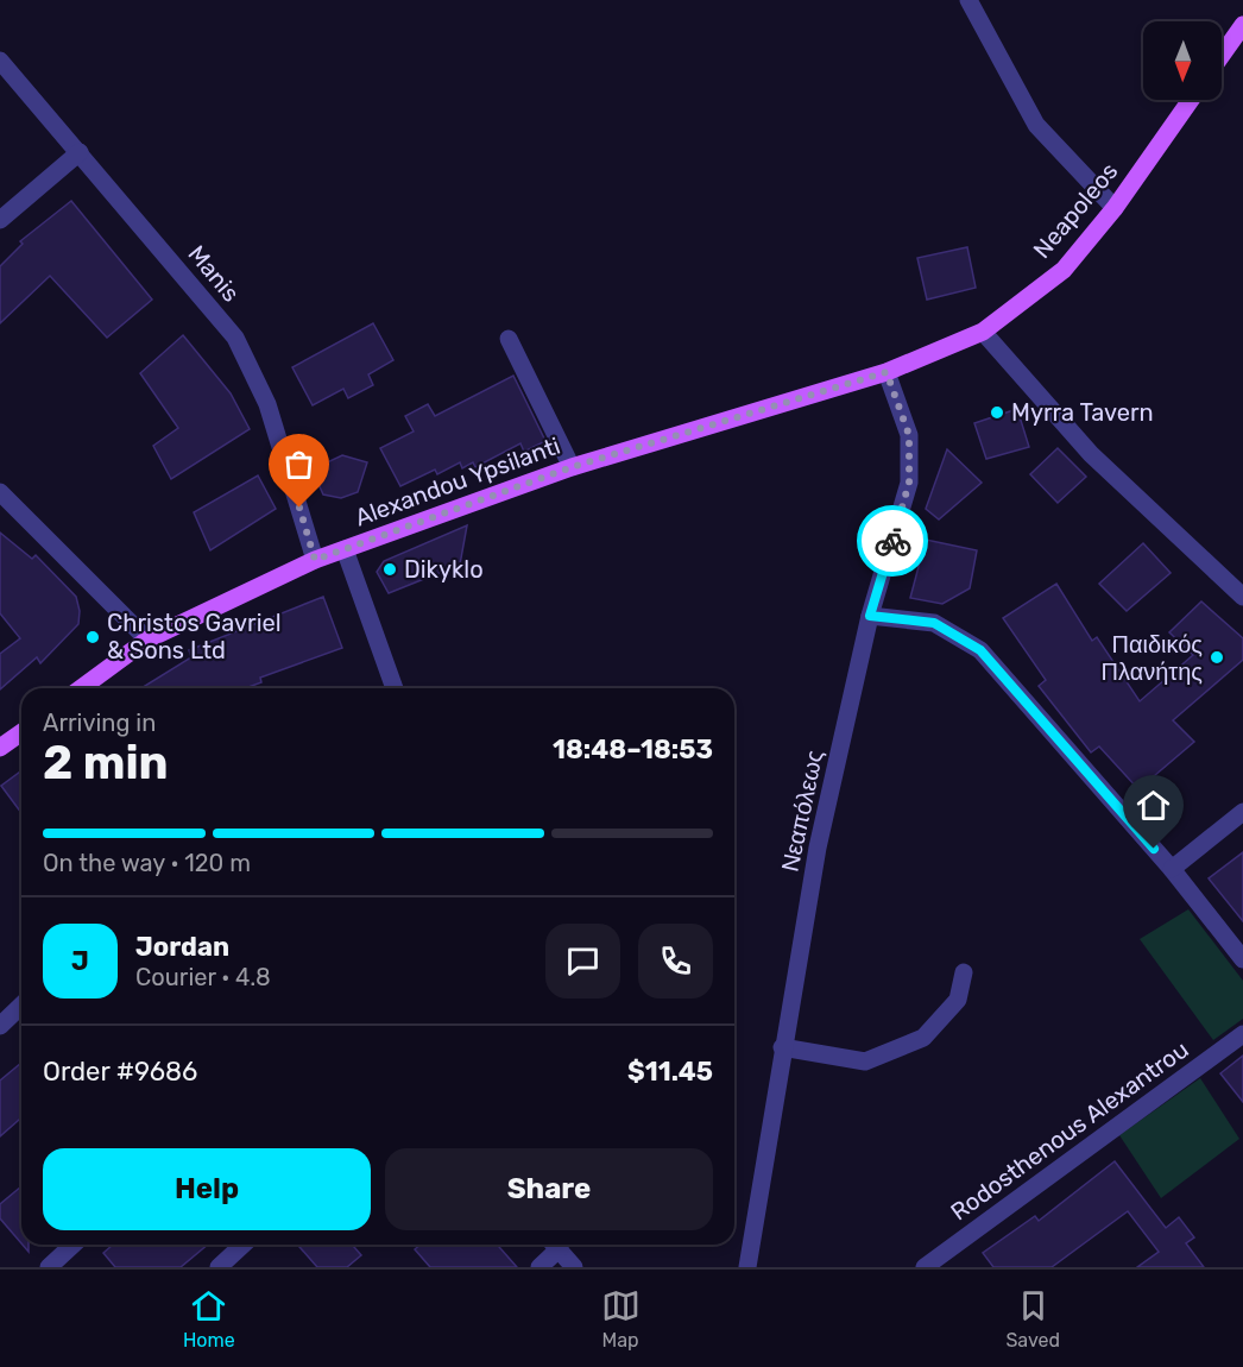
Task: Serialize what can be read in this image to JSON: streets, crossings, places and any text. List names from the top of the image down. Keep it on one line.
{"streets":{"main road":["Neapoleos","Alexandou Ypsilanti"],"street":["Manis","Νεαπόλεως","Rodosthenous Alexantrou"]},"crossings":[["Neapoleos","Alexandou Ypsilanti"],["Neapoleos","Νεαπόλεως"],["Manis","Alexandou Ypsilanti"],["Alexandou Ypsilanti","Νεαπόλεως"]],"places":["Myrra Tavern","Dikyklo","Christos Gavriel & Sons Ltd","Παιδικός Πλανήτης"],"north":"bottom","page":{"heading":["2 min","Arriving in","18:48–18:53"],"panel":["Jordan","Courier · 4.8","Order #9686","$11.45"],"bar":"On the way · 120 m","round":"J","buttons":["Help","Share"],"tabs":["Home","Map","Saved"]}}
